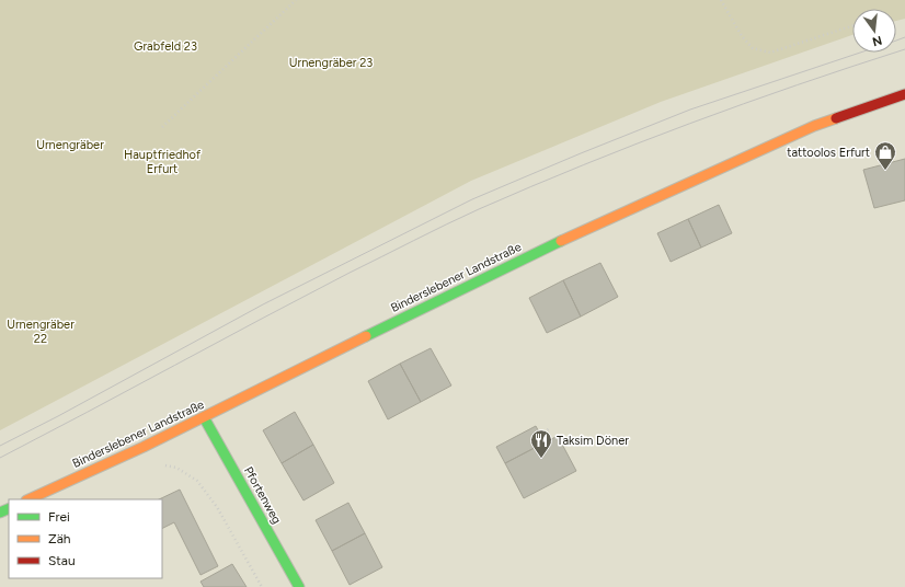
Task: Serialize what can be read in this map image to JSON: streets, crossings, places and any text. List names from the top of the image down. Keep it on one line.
{"streets":{"main road":["Binderslebener Landstraße","Pfortenweg"]},"crossings":[["Binderslebener Landstraße","Pfortenweg"]],"parks":["Grabfeld 23","Urnengräber 23","Urnengräber","Hauptfriedhof Erfurt","Urnengräber 22"],"places":{"shop":["tattoolos Erfurt"],"restaurant":["Taksim Döner"]},"legend":["Frei","Zäh","Stau"],"north":"bottom"}
